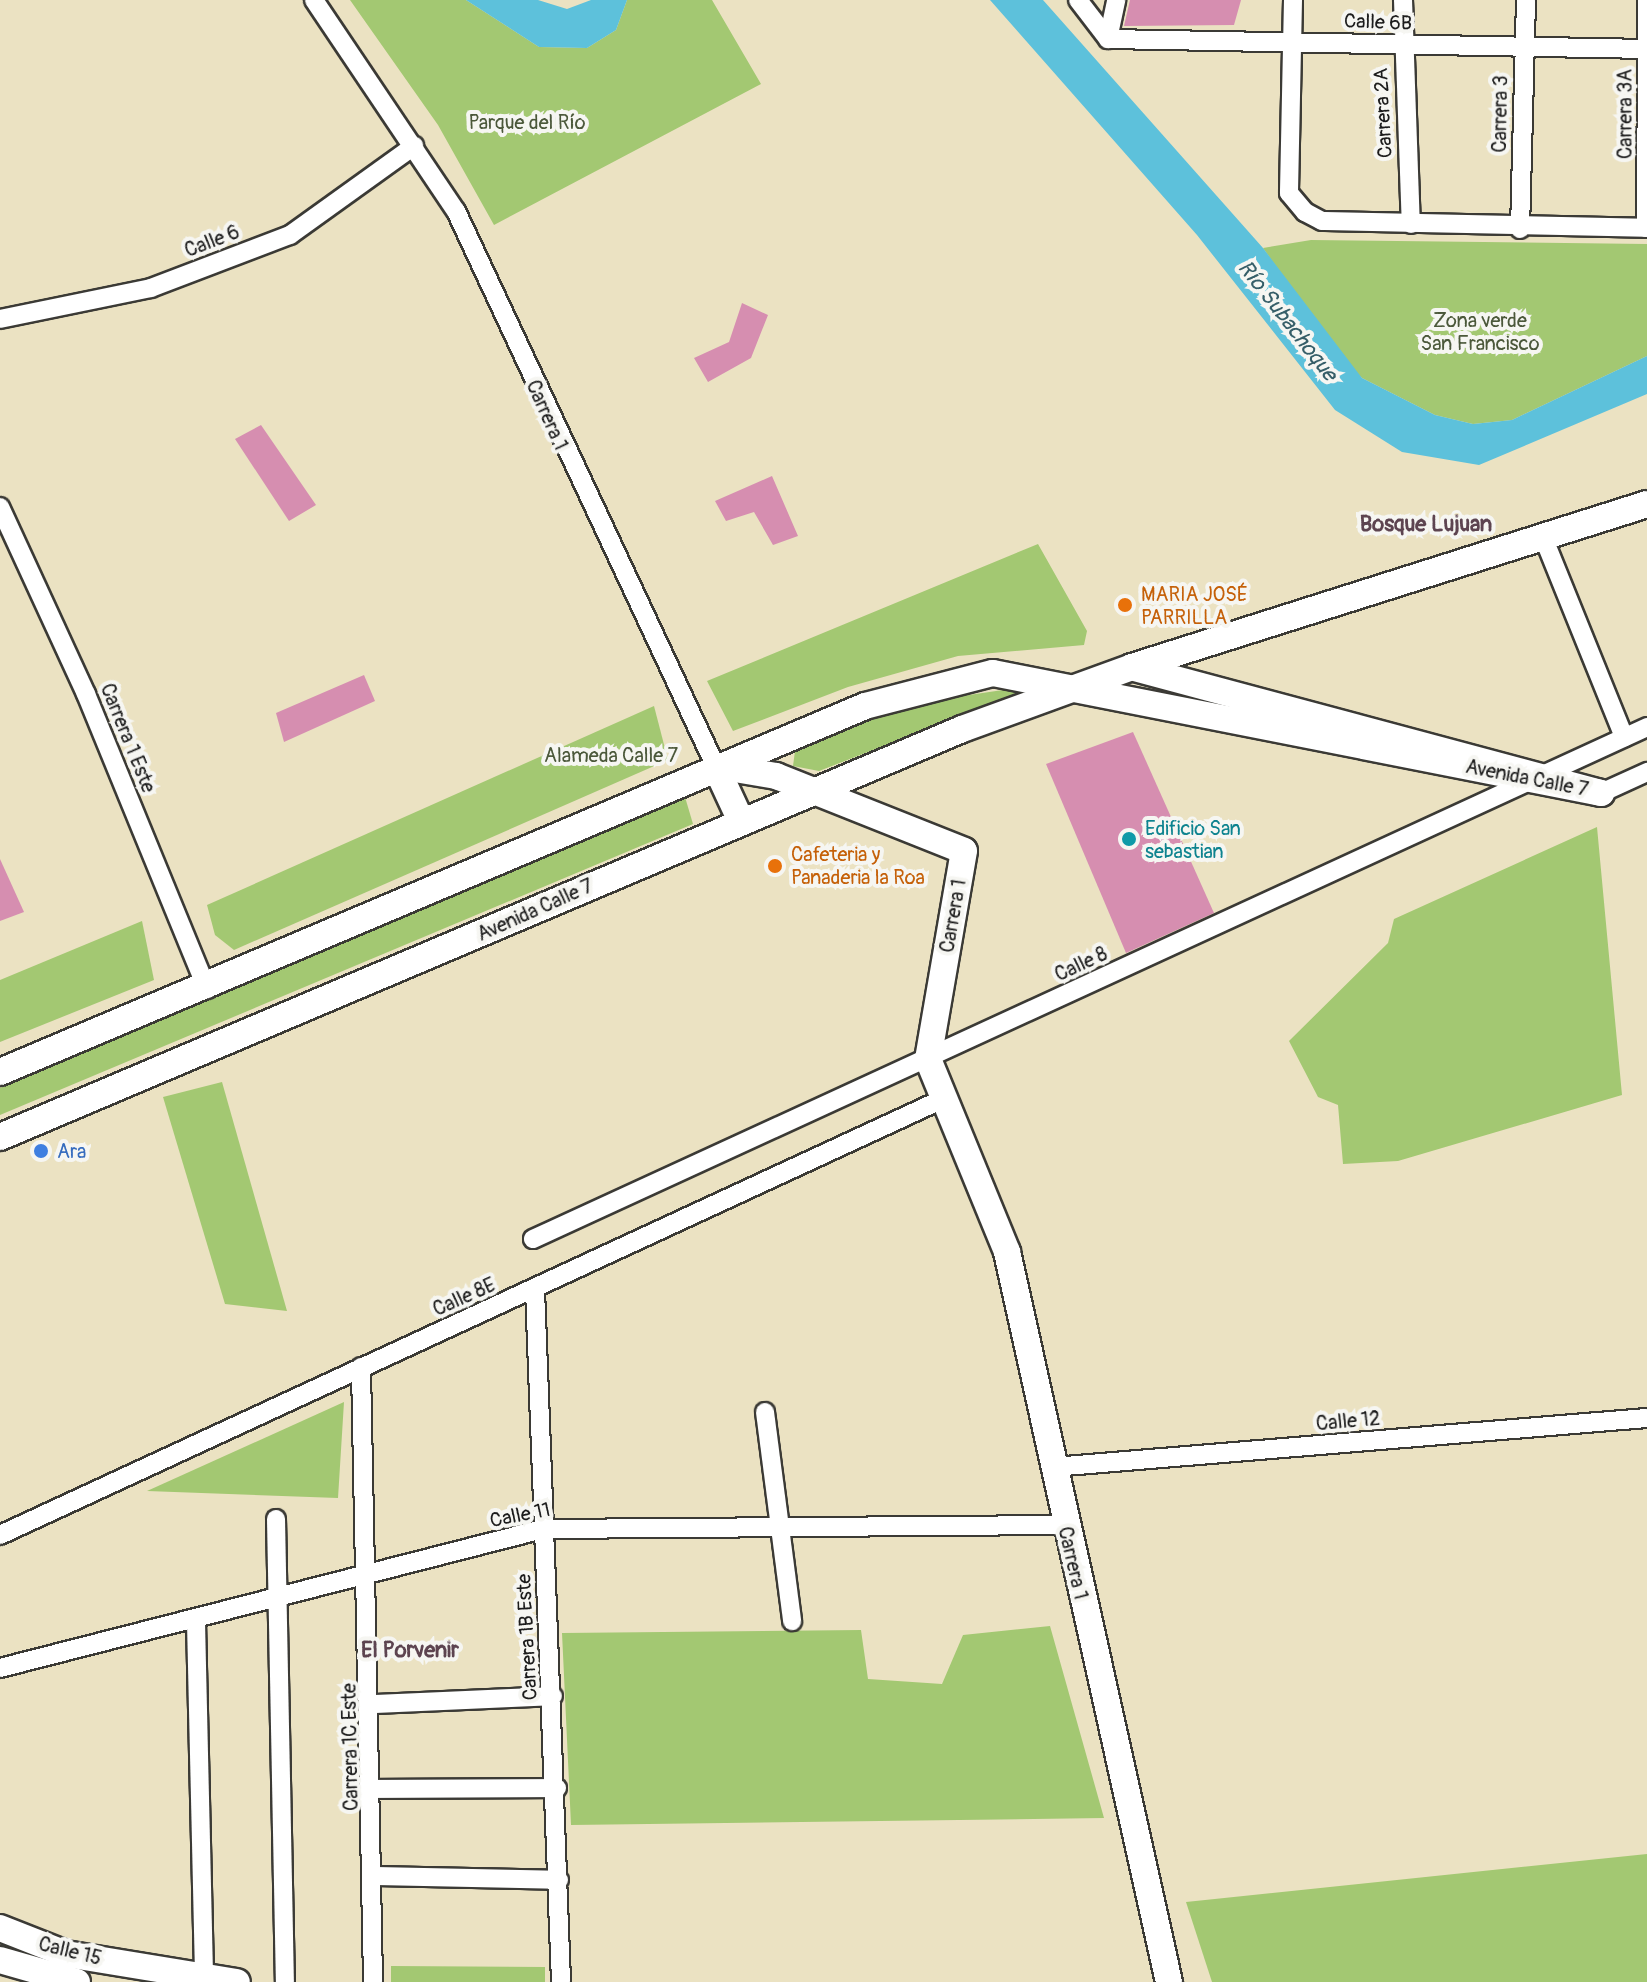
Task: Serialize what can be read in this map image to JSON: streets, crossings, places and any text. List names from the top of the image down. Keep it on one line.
{"streets":{"main road":["Carrera 1","Avenida Calle 7","Calle 15"],"street":["Calle 6B","Carrera 2A","Carrera 3","Carrera 3A","Calle 6","Carrera 1 Este","Calle 8","Calle 8E","Calle 12","Calle 11","Carrera 1B Este","Carrera 1C Este"]},"crossings":[["Calle 6B","Carrera 2A"],["Calle 6B","Carrera 3"],["Calle 6B","Carrera 3A"],["Calle 6","Carrera 1"],["Carrera 1","Avenida Calle 7"],["Carrera 1","Calle 8"],["Carrera 1","Calle 8E"],["Carrera 1","Calle 12"],["Carrera 1","Calle 11"],["Carrera 1 Este","Avenida Calle 7"],["Calle 8E","Carrera 1B Este"],["Calle 8E","Carrera 1C Este"],["Calle 11","Carrera 1B Este"],["Calle 11","Carrera 1C Este"]],"districts":["Bosque Lujuan","El Porvenir"],"water":["Río Subachoque"],"parks":["Parque del Río","Zona verde San Francisco","Alameda Calle 7"],"places":["MARIA JOSÉ PARRILLA","Edificio San sebastian","Cafeteria y Panaderia la Roa","Ara"]}
